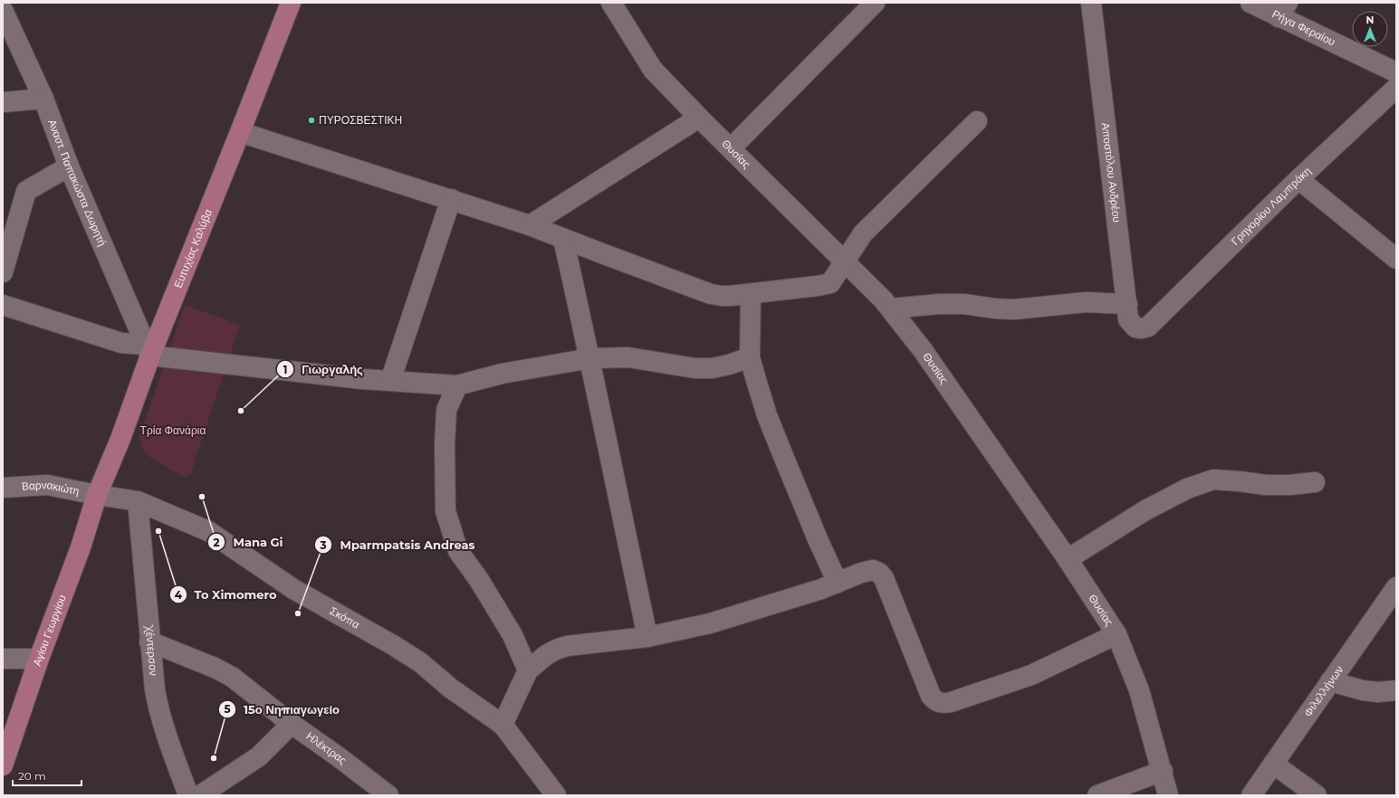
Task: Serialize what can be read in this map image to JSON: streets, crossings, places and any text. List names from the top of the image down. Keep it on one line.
{"streets":{"main road":["Ευτυχίας Καλύβα","Αγίου Γεωργίου"],"street":["Ρήγα Φεραίου","Θυσίας","Αποστόλου Ανδρέου","Αναστ. Παπακώστα Δωρητή","Γρηγορίου Λαμπράκη","Βαρνακιώτη","Σκόπα","Χέντερσον","Φιλελλήνων","Ηλέκτρας"]},"crossings":[["Αποστόλου Ανδρέου","Γρηγορίου Λαμπράκη"],["Αναστ. Παπακώστα Δωρητή","Ευτυχίας Καλύβα"],["Ευτυχίας Καλύβα","Βαρνακιώτη"],["Ευτυχίας Καλύβα","Σκόπα"],["Ευτυχίας Καλύβα","Αγίου Γεωργίου"],["Βαρνακιώτη","Σκόπα"],["Βαρνακιώτη","Αγίου Γεωργίου"],["Σκόπα","Αγίου Γεωργίου"],["Σκόπα","Χέντερσον"],["Χέντερσον","Ηλέκτρας"]],"parks":["Τρία Φανάρια"],"places":["ΠΥΡΟΣΒΕΣΤΙΚΗ","Γιωργαλής","Mana Gi","To Ximomero","Mparmpatsis Andreas","15ο Νηπιαγωγείο"],"scale_bar":"20 m","north":"top"}
